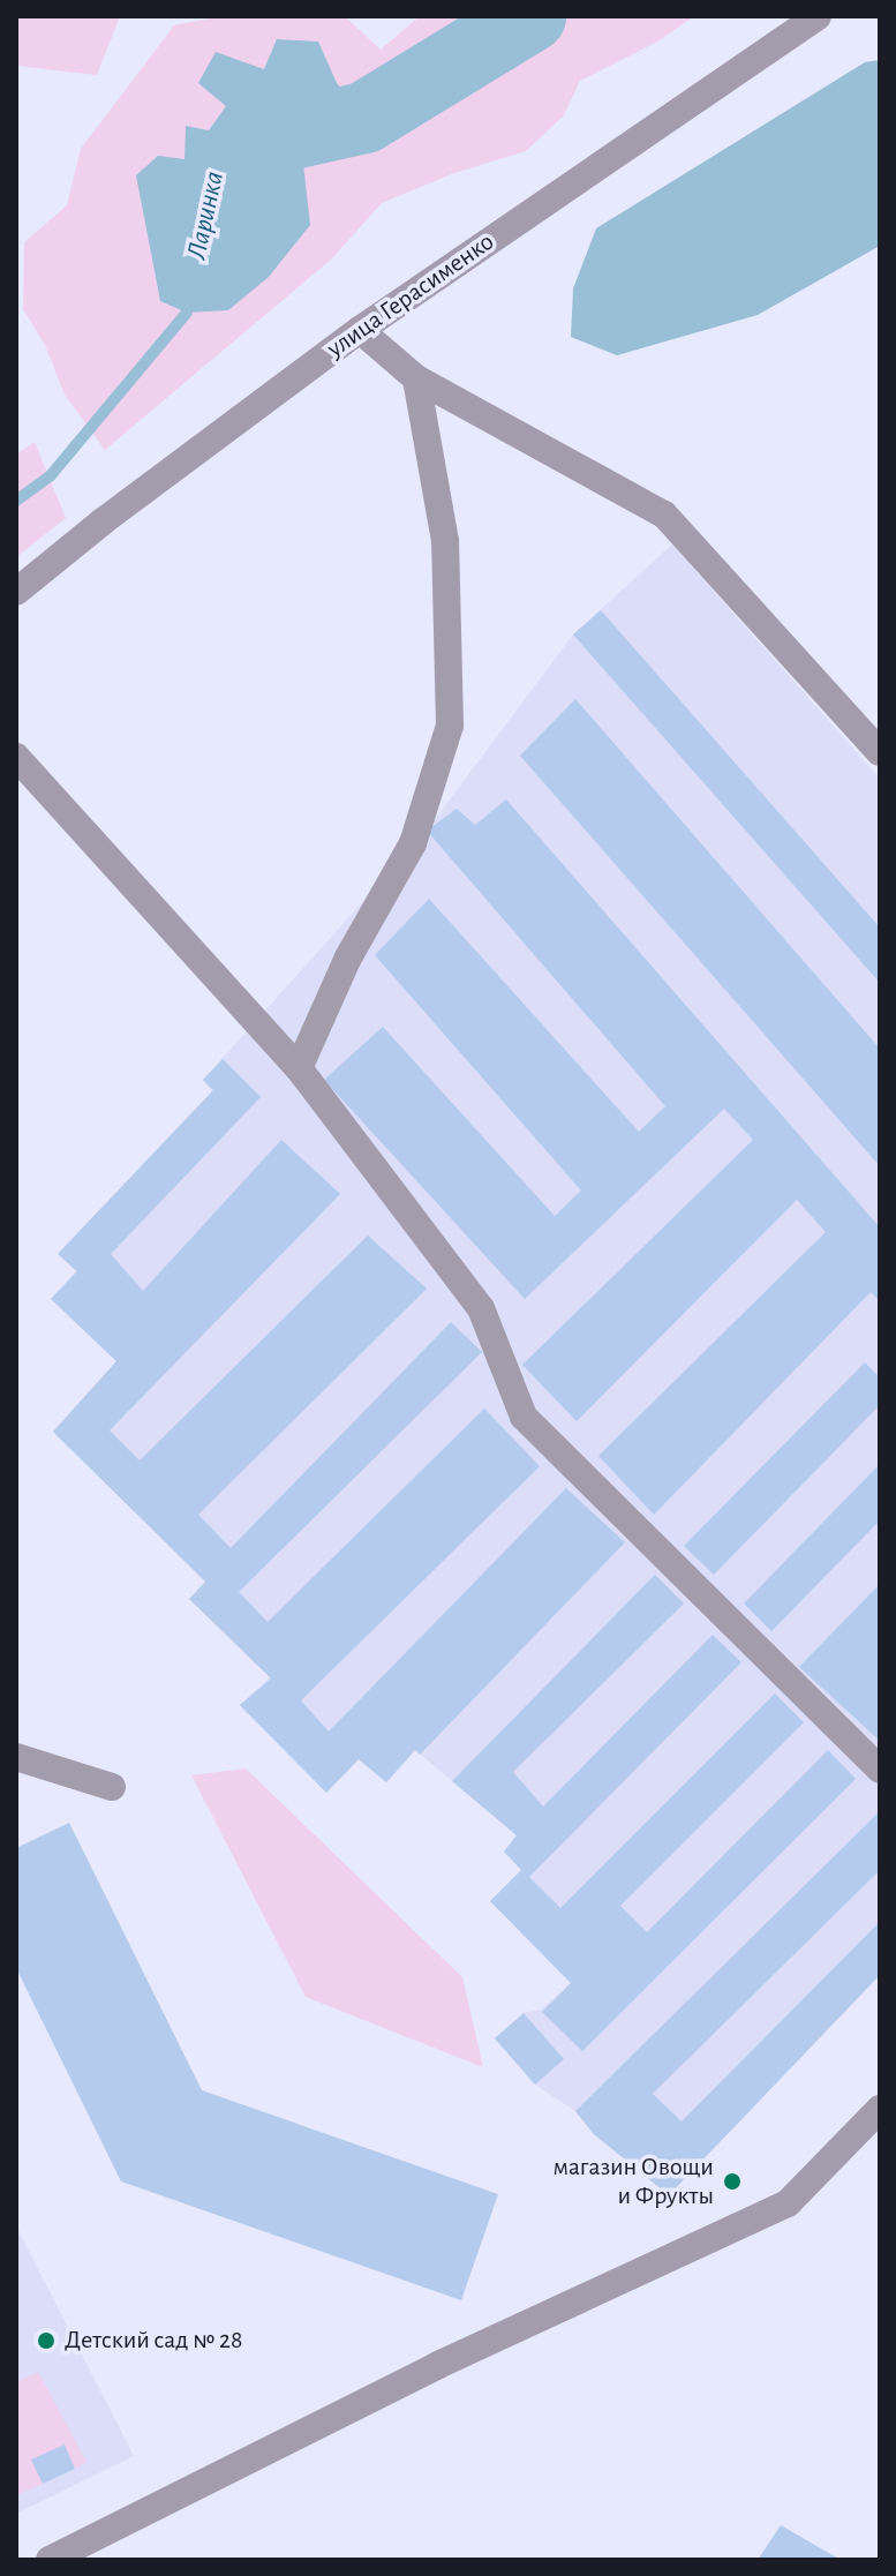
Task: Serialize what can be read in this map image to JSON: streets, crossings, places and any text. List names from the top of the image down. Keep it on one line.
{"streets":{"street":["улица Герасименко"]},"water":["Ларинка"],"places":["магазин Овощи и Фрукты","Детский сад № 28"]}
